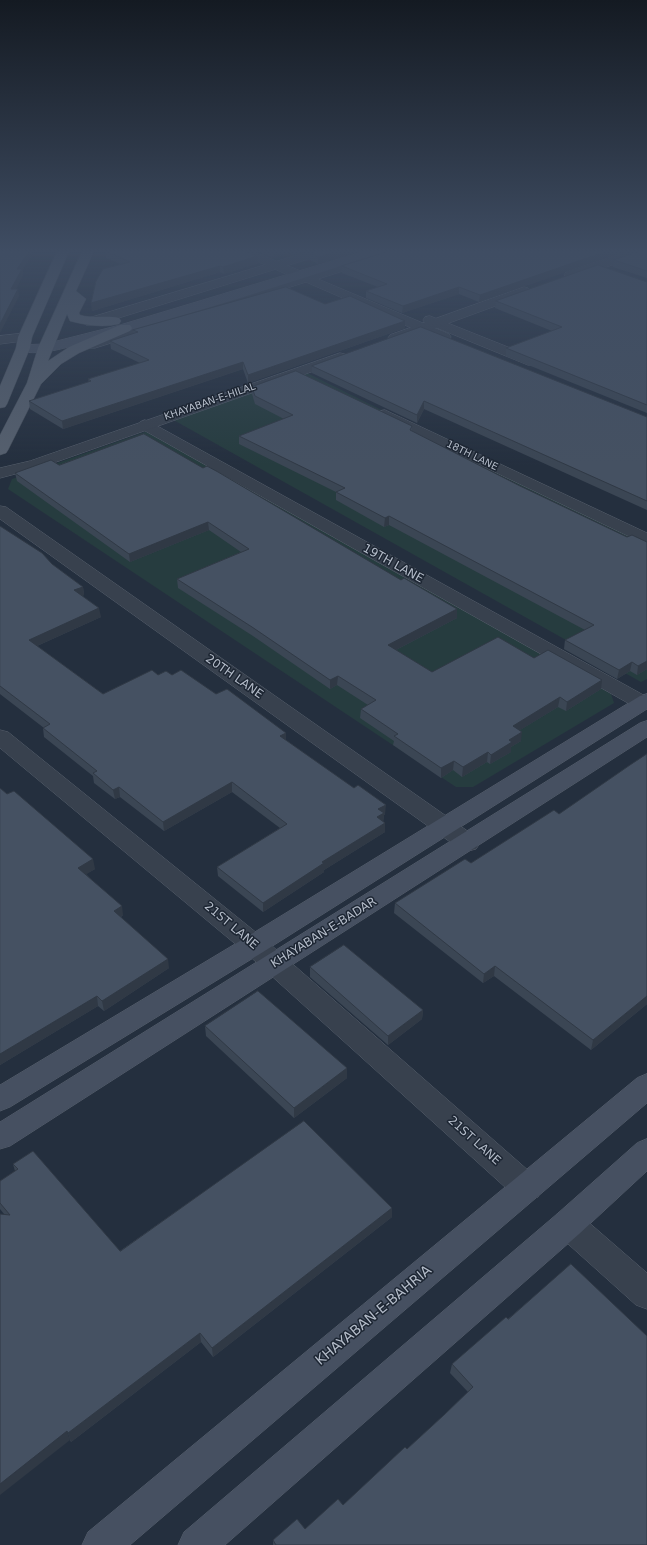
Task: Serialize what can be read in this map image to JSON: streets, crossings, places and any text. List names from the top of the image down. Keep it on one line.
{"streets":{"main road":["KHAYABAN-E-BADAR","KHAYABAN-E-BAHRIA"],"street":["KHAYABAN-E-HILAL","18TH LANE","19TH LANE","20TH LANE","21ST LANE"]},"crossings":[["KHAYABAN-E-HILAL","19TH LANE"],["20TH LANE","KHAYABAN-E-BADAR"],["21ST LANE","KHAYABAN-E-BADAR"],["21ST LANE","KHAYABAN-E-BAHRIA"]]}
